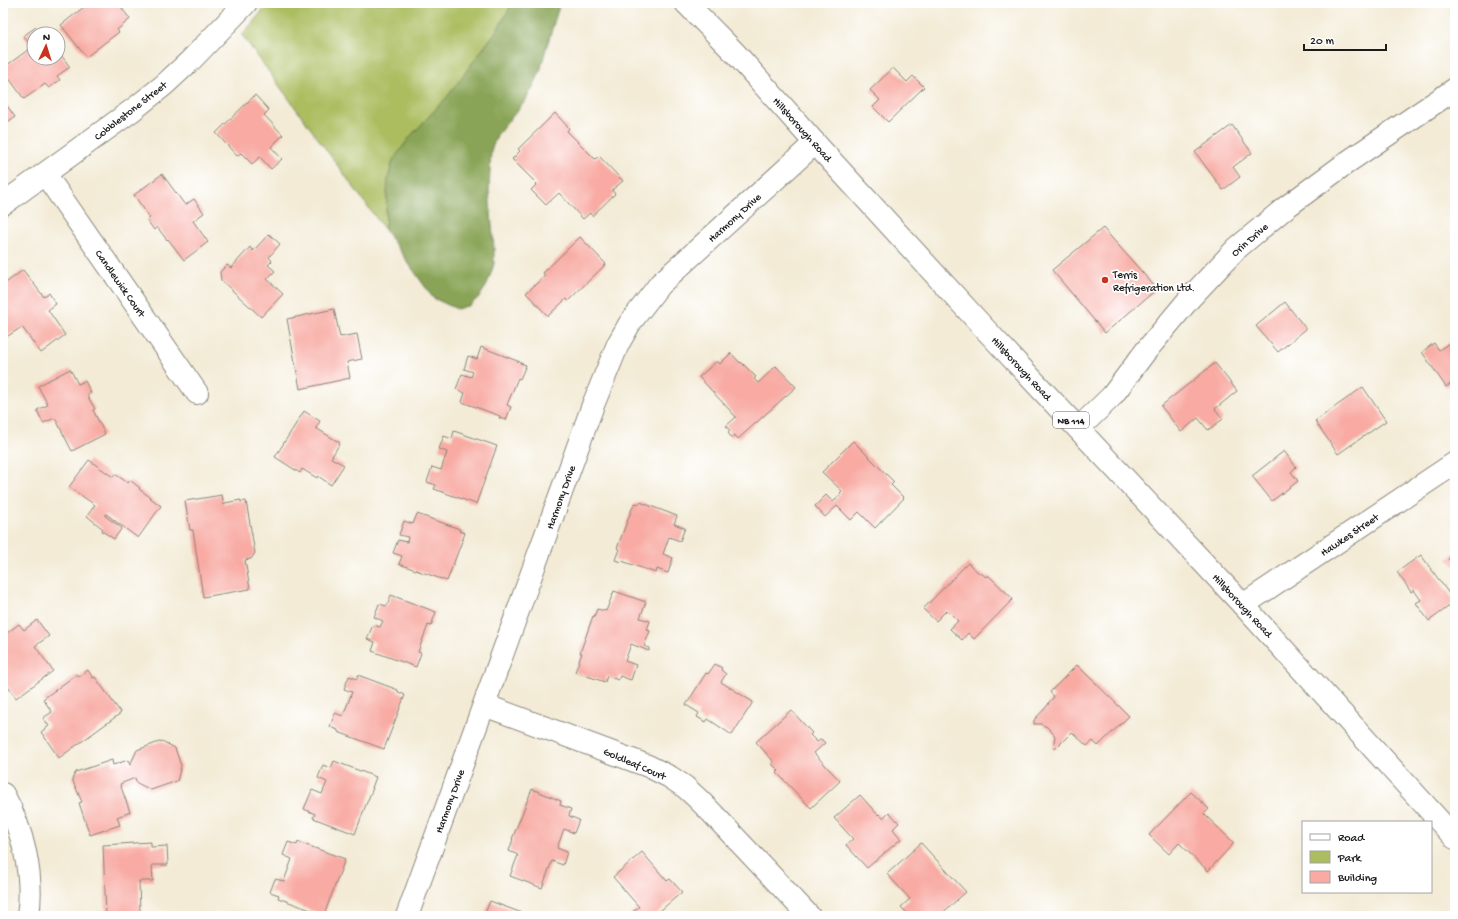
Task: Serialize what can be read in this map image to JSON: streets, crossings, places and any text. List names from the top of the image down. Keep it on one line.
{"streets":{"street":["Cobblestone Street","Hillsborough Road","Harmony Drive","Orin Drive","Candlewick Court","NB 114","Hawkes Street","Goldleaf Court"]},"crossings":[["Cobblestone Street","Candlewick Court"],["Hillsborough Road","Harmony Drive"],["Hillsborough Road","Orin Drive"],["Hillsborough Road","Hawkes Street"],["Harmony Drive","Goldleaf Court"]],"places":["Terris Refrigeration Ltd."],"legend":["Road","Park","Building"],"scale_bar":"20 m","north":"top"}
